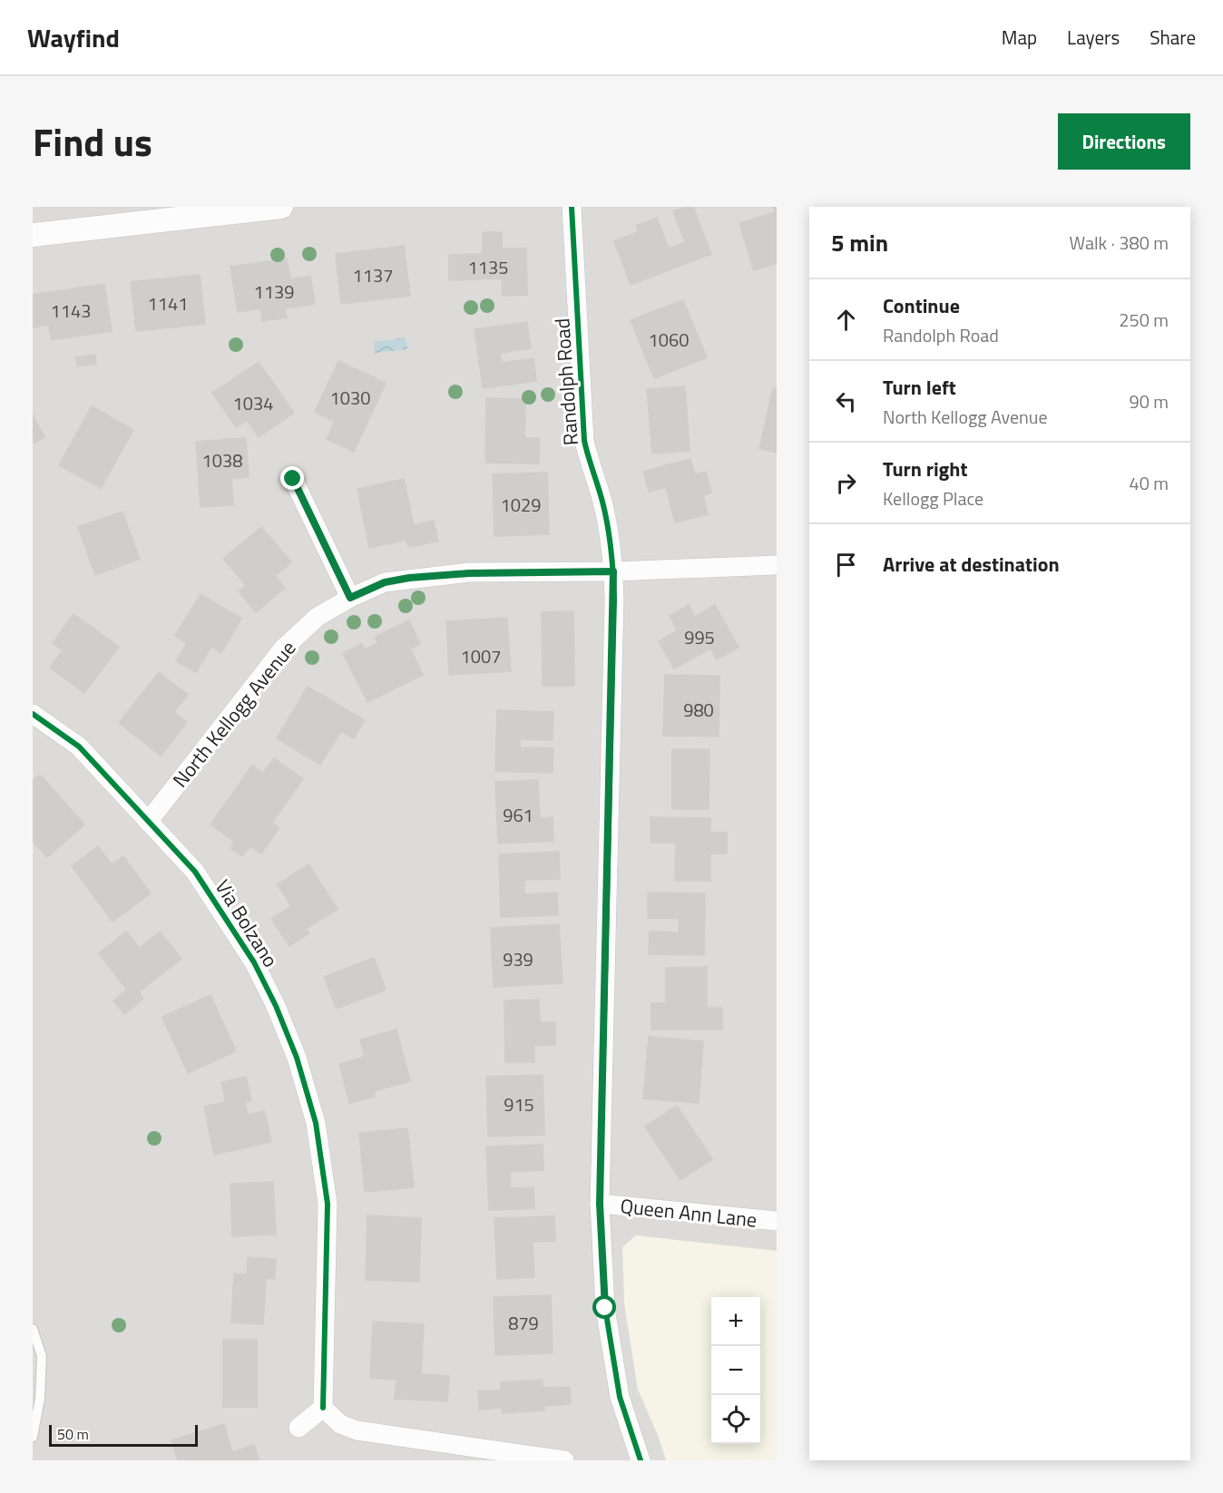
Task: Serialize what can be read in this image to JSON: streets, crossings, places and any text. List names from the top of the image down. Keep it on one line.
{"streets":{"street":["Randolph Road","North Kellogg Avenue","Via Bolzano","Queen Ann Lane"]},"crossings":[["Randolph Road","North Kellogg Avenue"],["Randolph Road","Queen Ann Lane"],["North Kellogg Avenue","Via Bolzano"]],"house_numbers":["1135","1137","1139","1141","1143","1060","1030","1034","1038","1029","995","1007","980","961","939","915","879"],"scale_bar":"50 m","page":{"header":"Wayfind","nav":["Map","Layers","Share"],"title":"Find us","buttons":"Directions","heading":["5 min","Walk · 380 m"],"list":[["Continue","Randolph Road","250 m"],["Turn left","North Kellogg Avenue","90 m"],["Turn right","Kellogg Place","40 m"],"Arrive at destination"],"map_buttons":["+","−"],"scale":"50 m"}}
